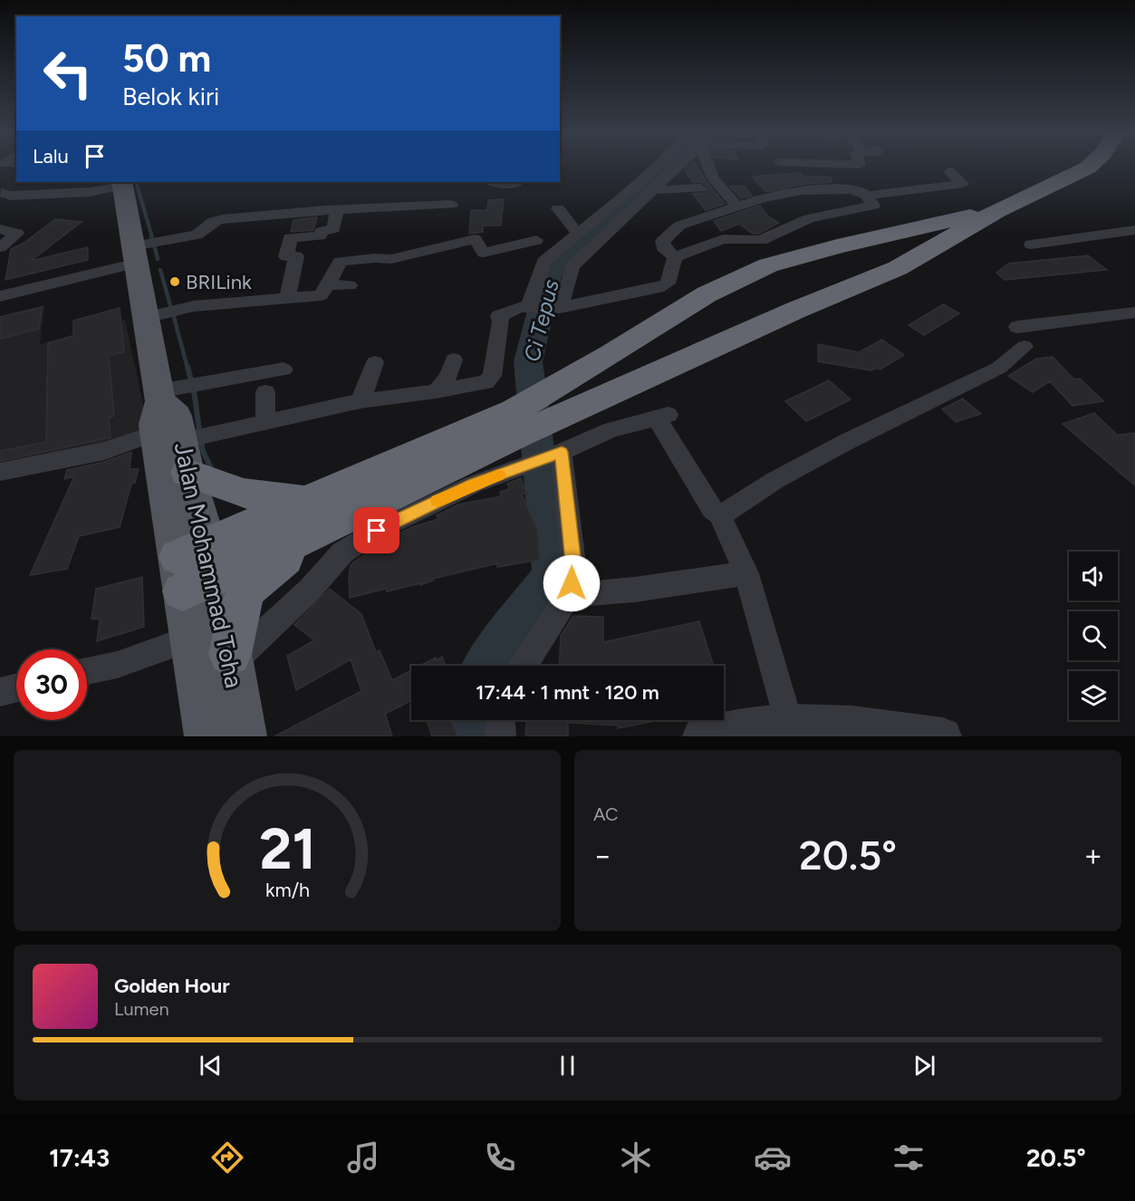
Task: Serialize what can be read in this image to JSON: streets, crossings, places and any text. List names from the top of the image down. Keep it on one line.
{"streets":{"main road":["Jalan Mohammad Toha"]},"water":["Ci Tepus"],"places":["BRILink"],"page":{"turn":["50 m","Belok kiri"],"then":"Lalu","limit":"30","trip":"17:44 · 1 mnt · 120 m","tile":"AC","heat":["−","20.5°","+"],"song":["Golden Hour","Lumen"],"tabs":["17:43","20.5°"],"gauge":["21","km/h"]}}
